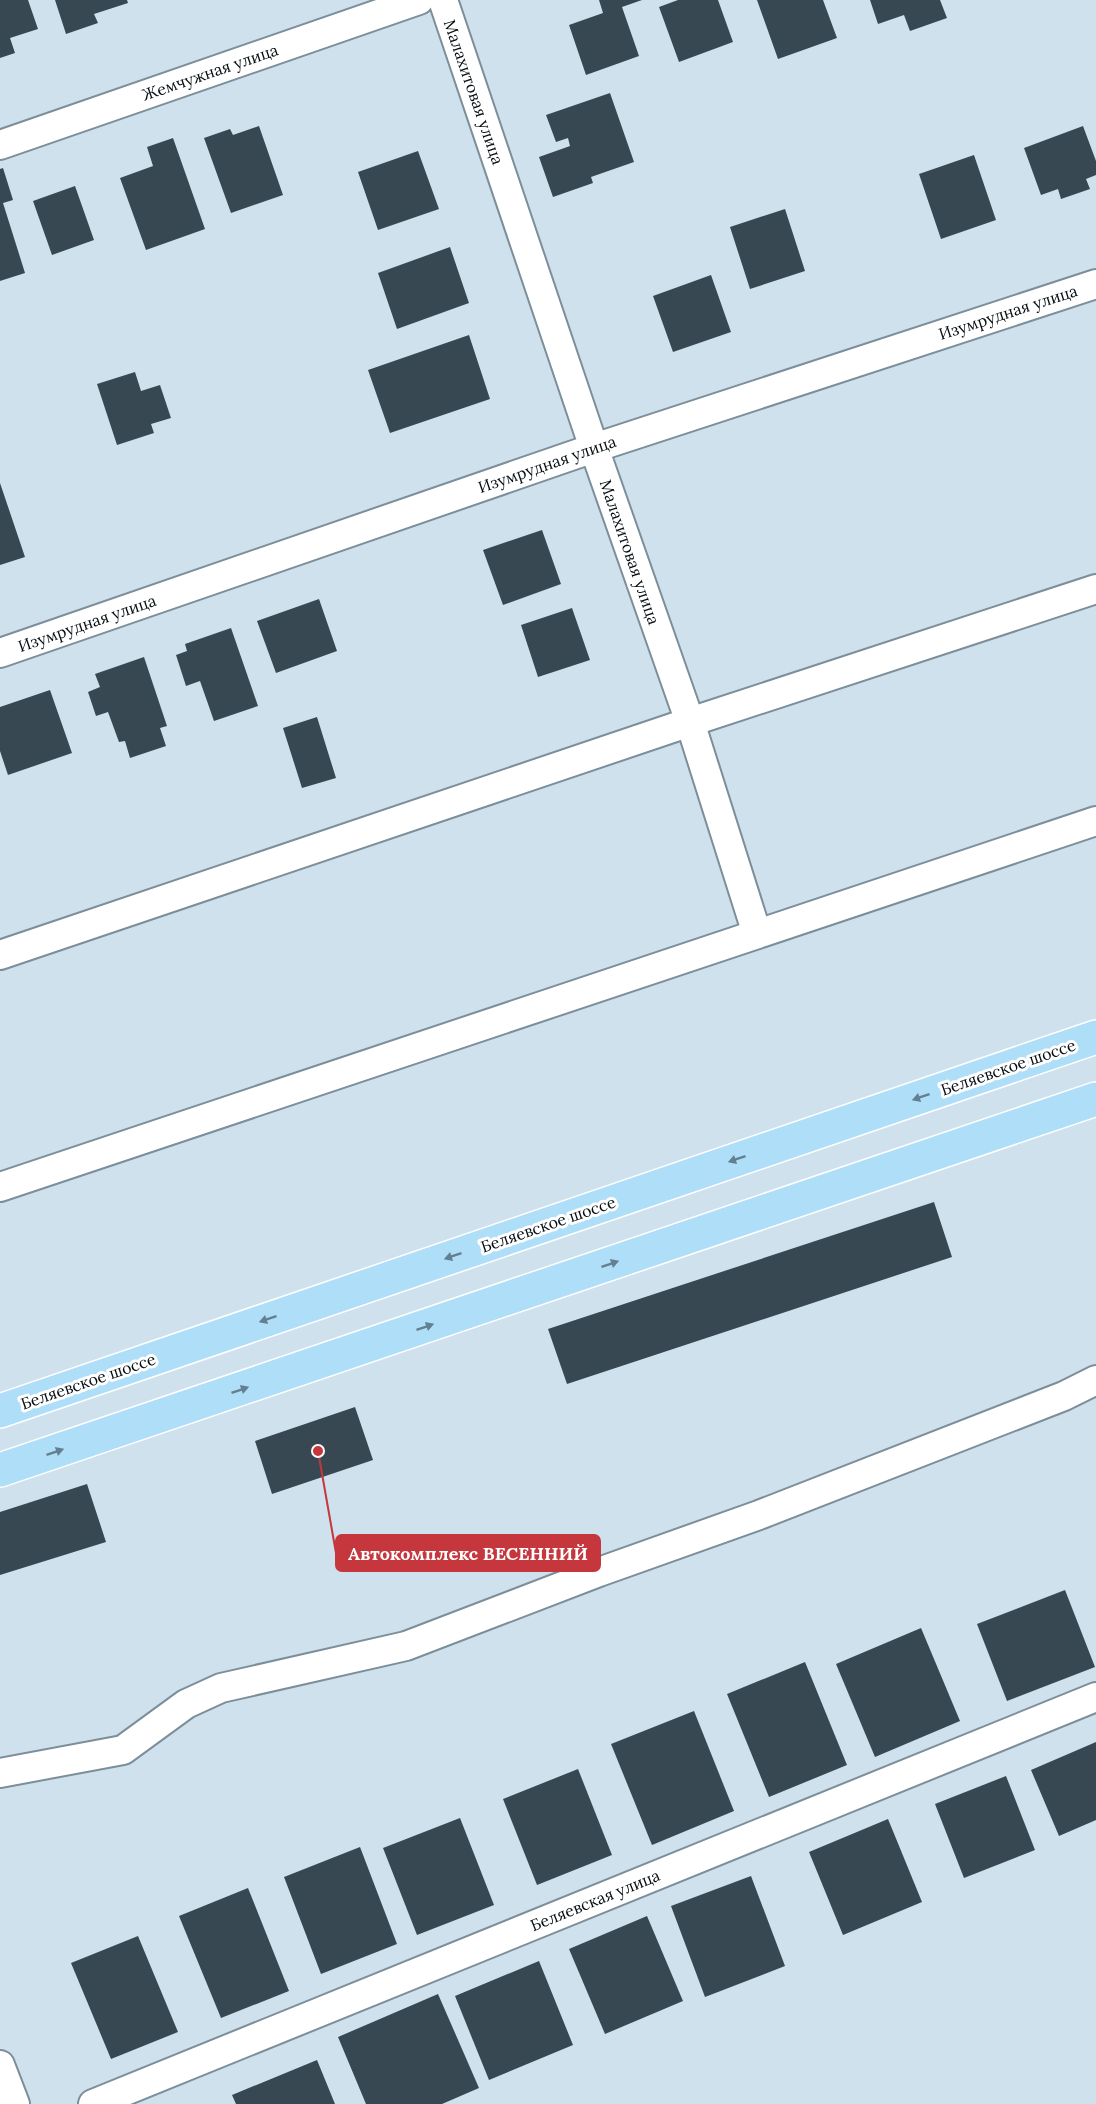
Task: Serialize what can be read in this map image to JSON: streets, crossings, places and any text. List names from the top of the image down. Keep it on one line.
{"streets":{"main road":["Беляевское шоссе"],"street":["Жемчужная улица","Малахитовая улица","Изумрудная улица","Беляевская улица"]},"crossings":[["Малахитовая улица","Изумрудная улица"]],"places":["Автокомплекс ВЕСЕННИЙ"]}
